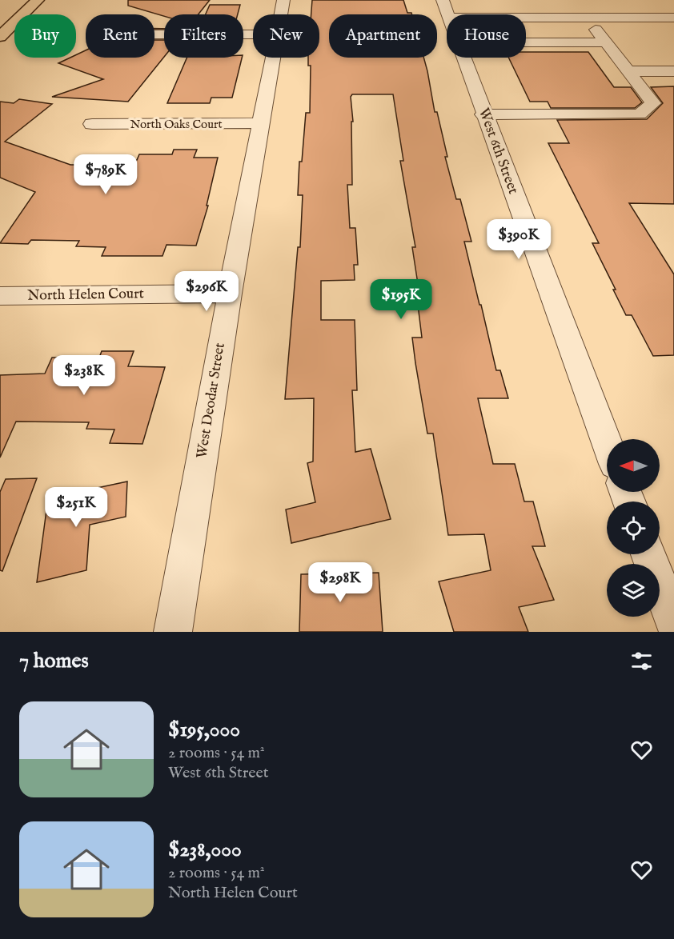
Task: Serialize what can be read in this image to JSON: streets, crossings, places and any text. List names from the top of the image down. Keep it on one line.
{"streets":{"street":["North Oaks Court","West 6th Street","North Helen Court","West Deodar Street"]},"crossings":[["North Oaks Court","West Deodar Street"],["North Helen Court","West Deodar Street"]],"north":"left","page":{"chip":["Buy","Rent","Filters","New","Apartment","House"],"price":["$789K","$390K","$296K","$195K","$238K","$251K","$298K"],"heading":"7 homes","list":[{"name":"$195,000","note":"2 rooms · 54 m² · West 6th Street"},{"name":"$238,000","note":"2 rooms · 54 m² · North Helen Court"}]}}
